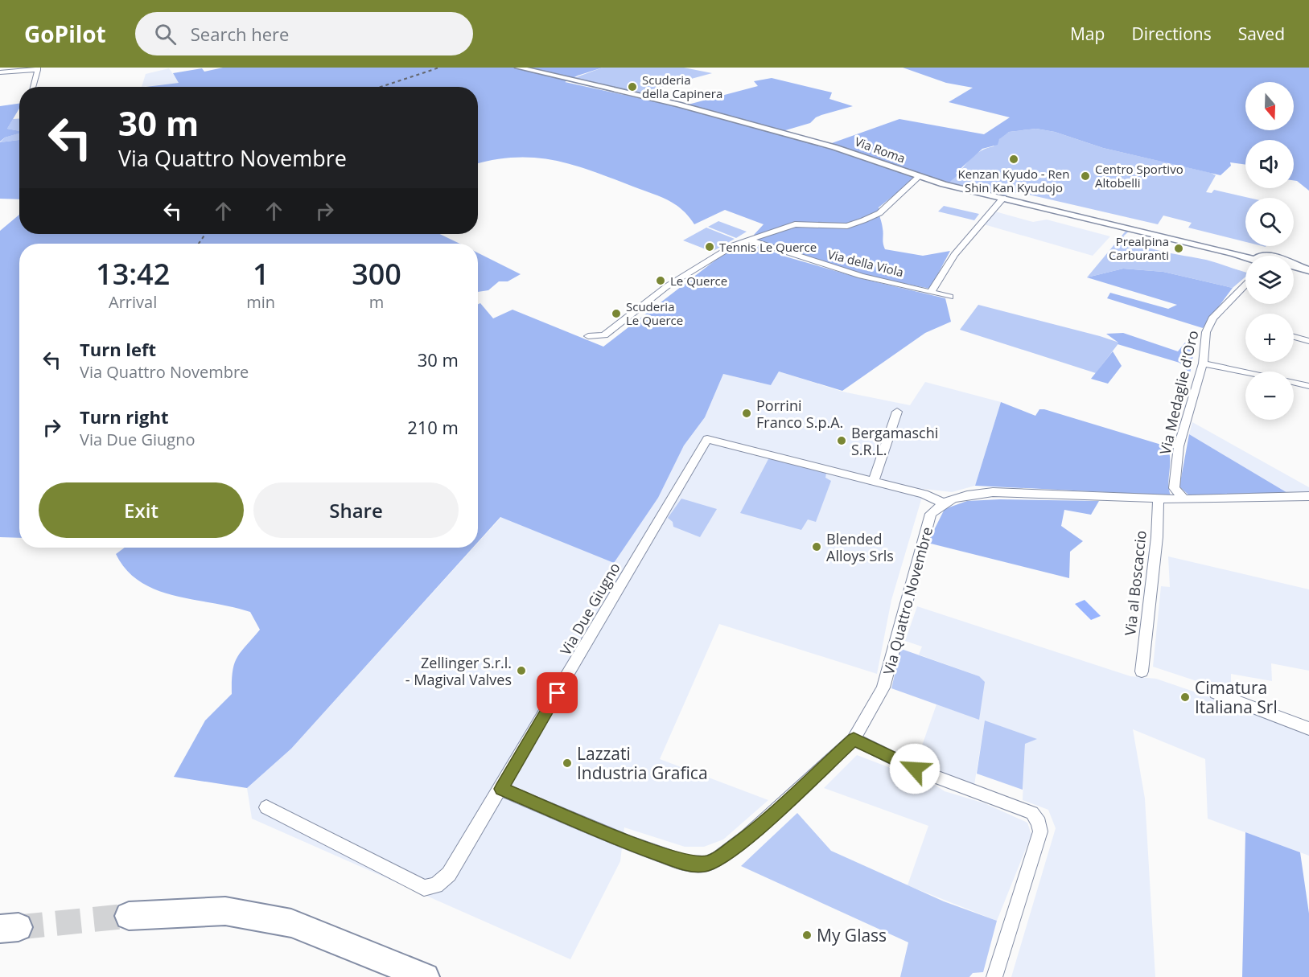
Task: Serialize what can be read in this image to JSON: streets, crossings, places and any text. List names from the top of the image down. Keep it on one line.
{"streets":{"street":["Via Roma","Via della Viola","Via Medaglie d'Oro","Via al Boscaccio","Via Quattro Novembre","Via Due Giugno"]},"crossings":[["Via Quattro Novembre","Via Due Giugno"]],"places":["Scuderia della Capinera","Kenzan Kyudo - Ren Shin Kan Kyudojo","Centro Sportivo Altobelli","Tennis Le Querce","Prealpina Carburanti","Le Querce","Scuderia Le Querce","Porrini Franco S.p.A.","Bergamaschi S.R.L.","Blended Alloys Srls","Zellinger S.r.l. - Magival Valves","Cimatura Italiana Srl","Lazzati Industria Grafica","My Glass"],"north":"bottom","page":{"header":"GoPilot","search":"Search here","nav":["Map","Directions","Saved"],"map_buttons":["+","−"],"turn":["30 m","Via Quattro Novembre"],"eta":["13:42","Arrival","1","min","300","m"],"list":[{"name":"Turn left","note":"Via Quattro Novembre","value":"30 m"},{"name":"Turn right","note":"Via Due Giugno","value":"210 m"}],"buttons":["Exit","Share"]}}
